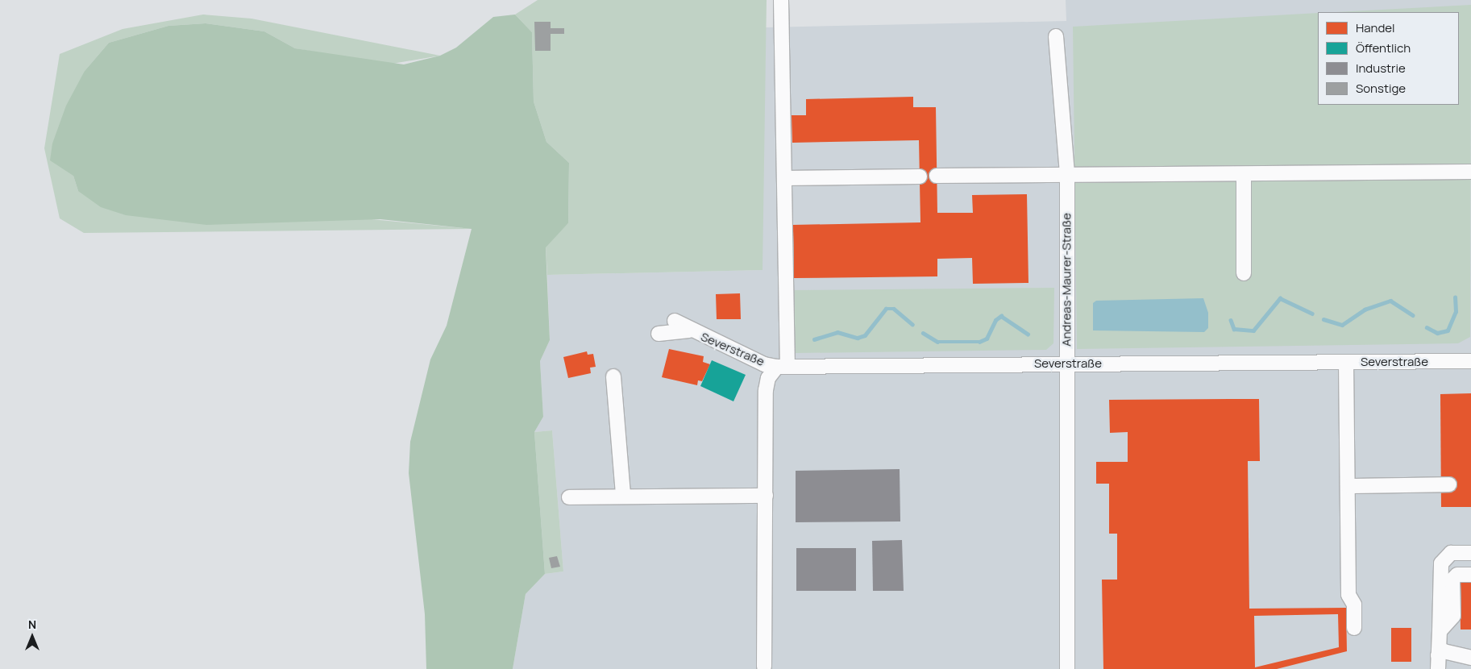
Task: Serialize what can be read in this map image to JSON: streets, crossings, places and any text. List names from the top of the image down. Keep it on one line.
{"streets":{"street":["Andreas-Maurer-Straße","Severstraße"]},"crossings":[["Andreas-Maurer-Straße","Severstraße"]],"legend":["Handel","Öffentlich","Industrie","Sonstige"],"north":"top"}
